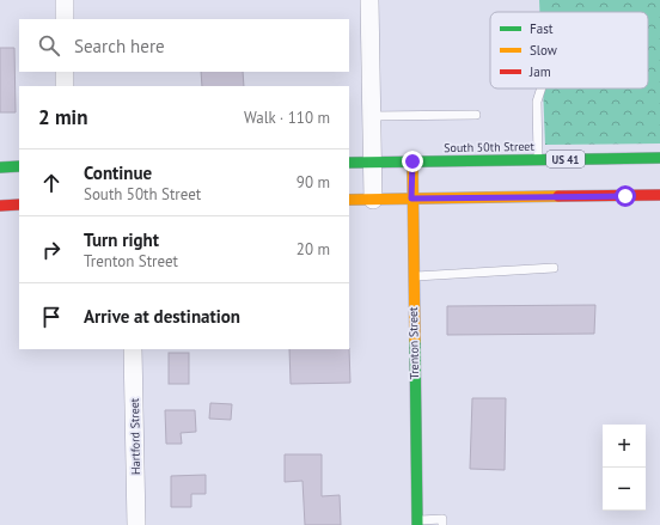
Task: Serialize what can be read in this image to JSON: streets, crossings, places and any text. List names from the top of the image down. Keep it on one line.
{"streets":{"main road":["South 50th Street","US 41","Trenton Street"],"street":["Hartford Street"]},"crossings":[["South 50th Street","Trenton Street"]],"legend":["Fast","Slow","Jam"],"page":{"search":"Search here","heading":["2 min","Walk · 110 m"],"list":[["Continue","South 50th Street","90 m"],["Turn right","Trenton Street","20 m"],"Arrive at destination"],"map_buttons":["+","−"]}}
